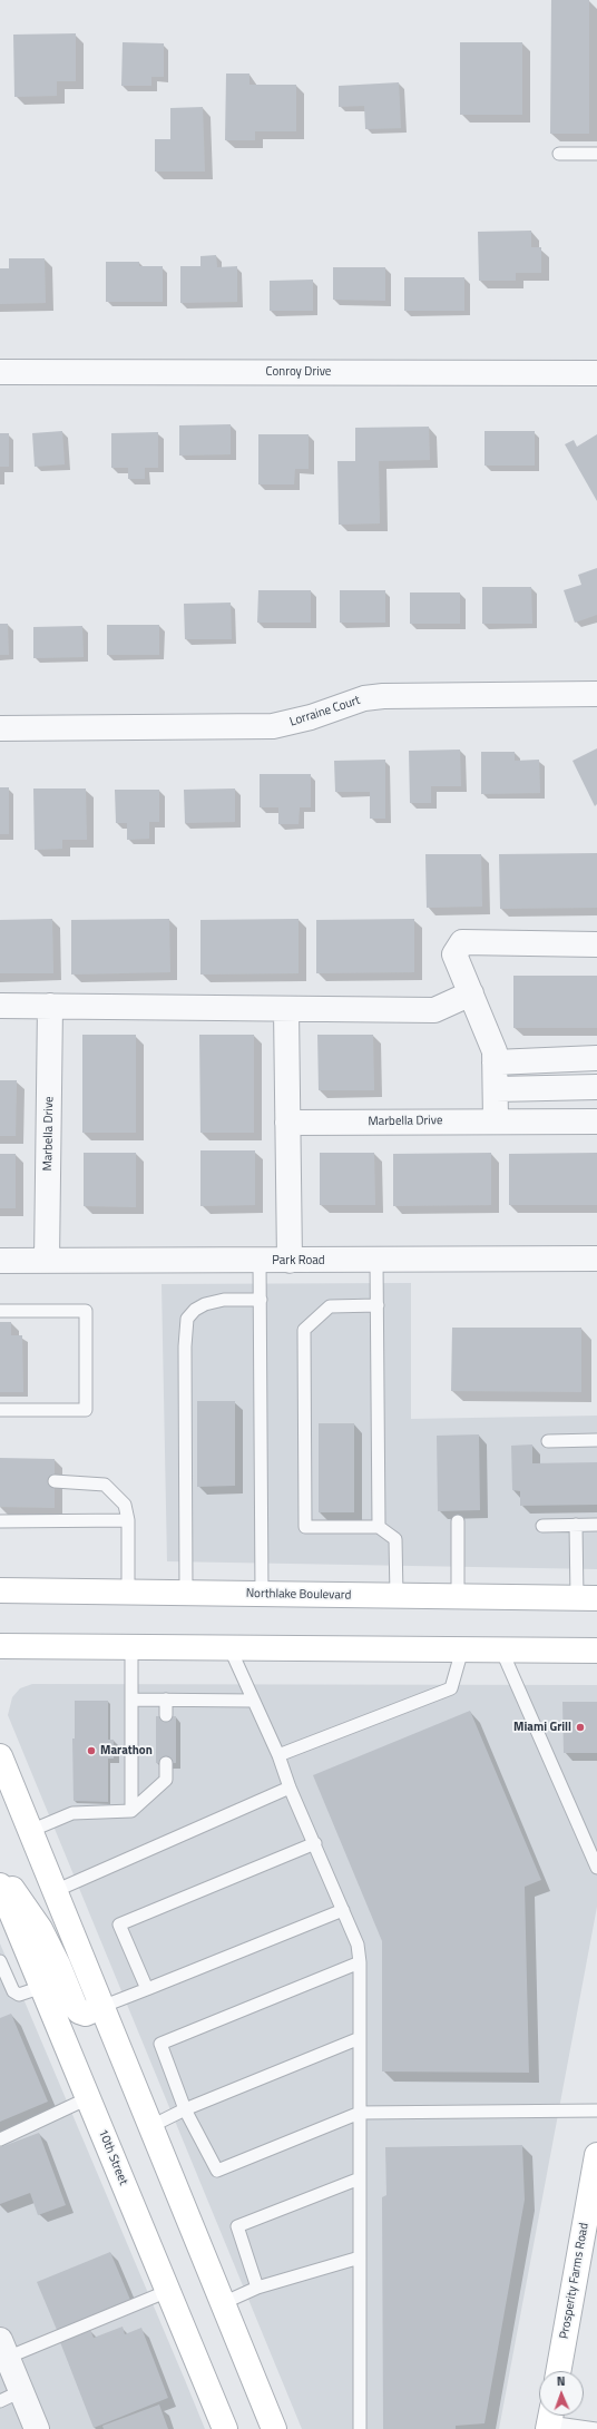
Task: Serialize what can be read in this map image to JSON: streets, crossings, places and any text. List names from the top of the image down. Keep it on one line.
{"streets":{"main road":["Northlake Boulevard","10th Street","Prosperity Farms Road"],"street":["Conroy Drive","Lorraine Court","Marbella Drive","Park Road"]},"crossings":[["Marbella Drive","Park Road"]],"places":["Miami Grill","Marathon"],"north":"top"}
